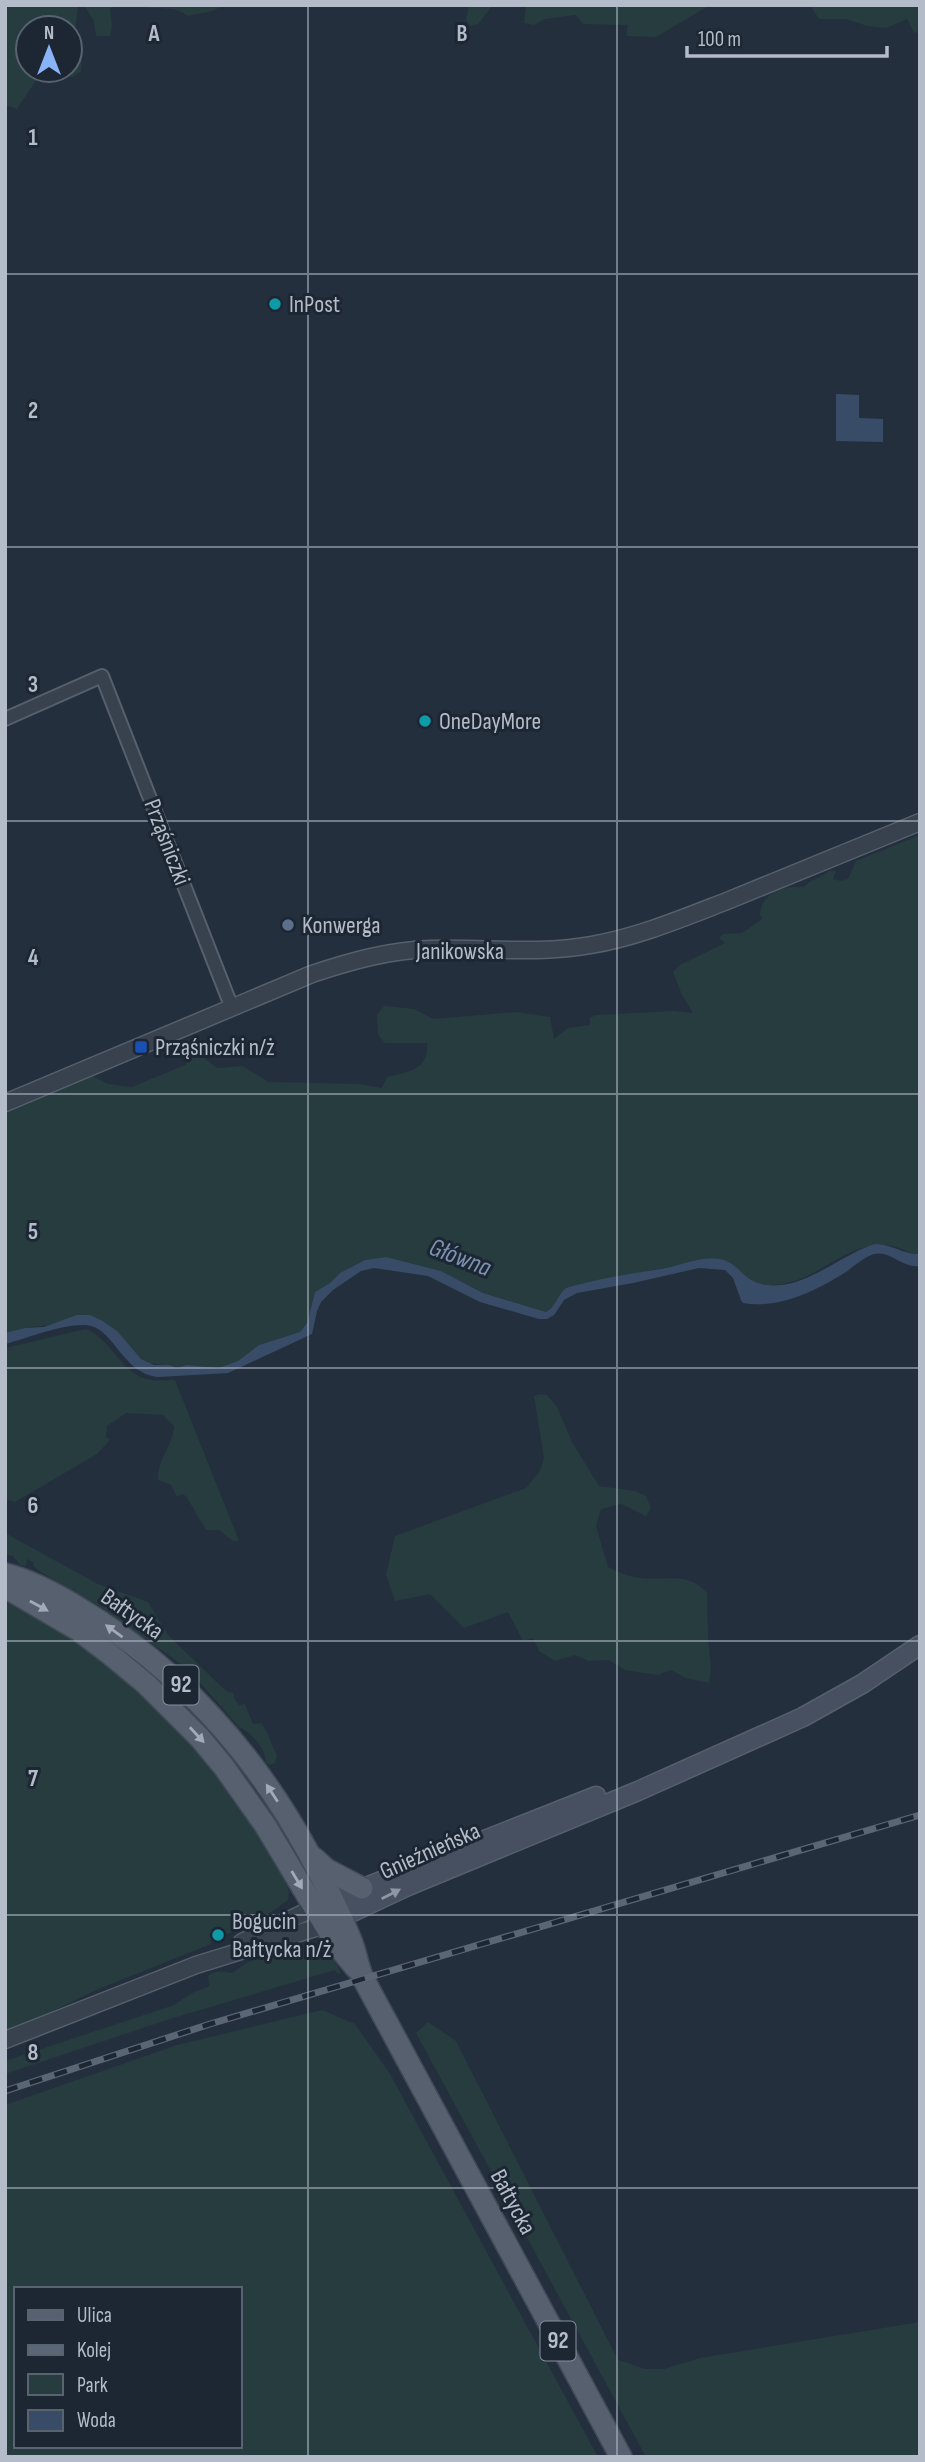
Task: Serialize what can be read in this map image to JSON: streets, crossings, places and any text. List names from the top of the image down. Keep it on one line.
{"streets":{"main road":["Bałtycka","92","Gnieźnieńska"],"street":["Prząśniczki","Janikowska"]},"crossings":[["Prząśniczki","Janikowska"],["Bałtycka","Gnieźnieńska"]],"water":["Główna"],"places":{"other":["InPost","OneDayMore","Konwerga","Bogucin Bałtycka n/ż"],"transit":["Prząśniczki n/ż"]},"legend":["Ulica","Kolej","Park","Woda"],"scale_bar":"100 m","north":"top","grid":{"columns":["A","B"],"rows":["1","2","3","4","5","6","7","8"]}}
